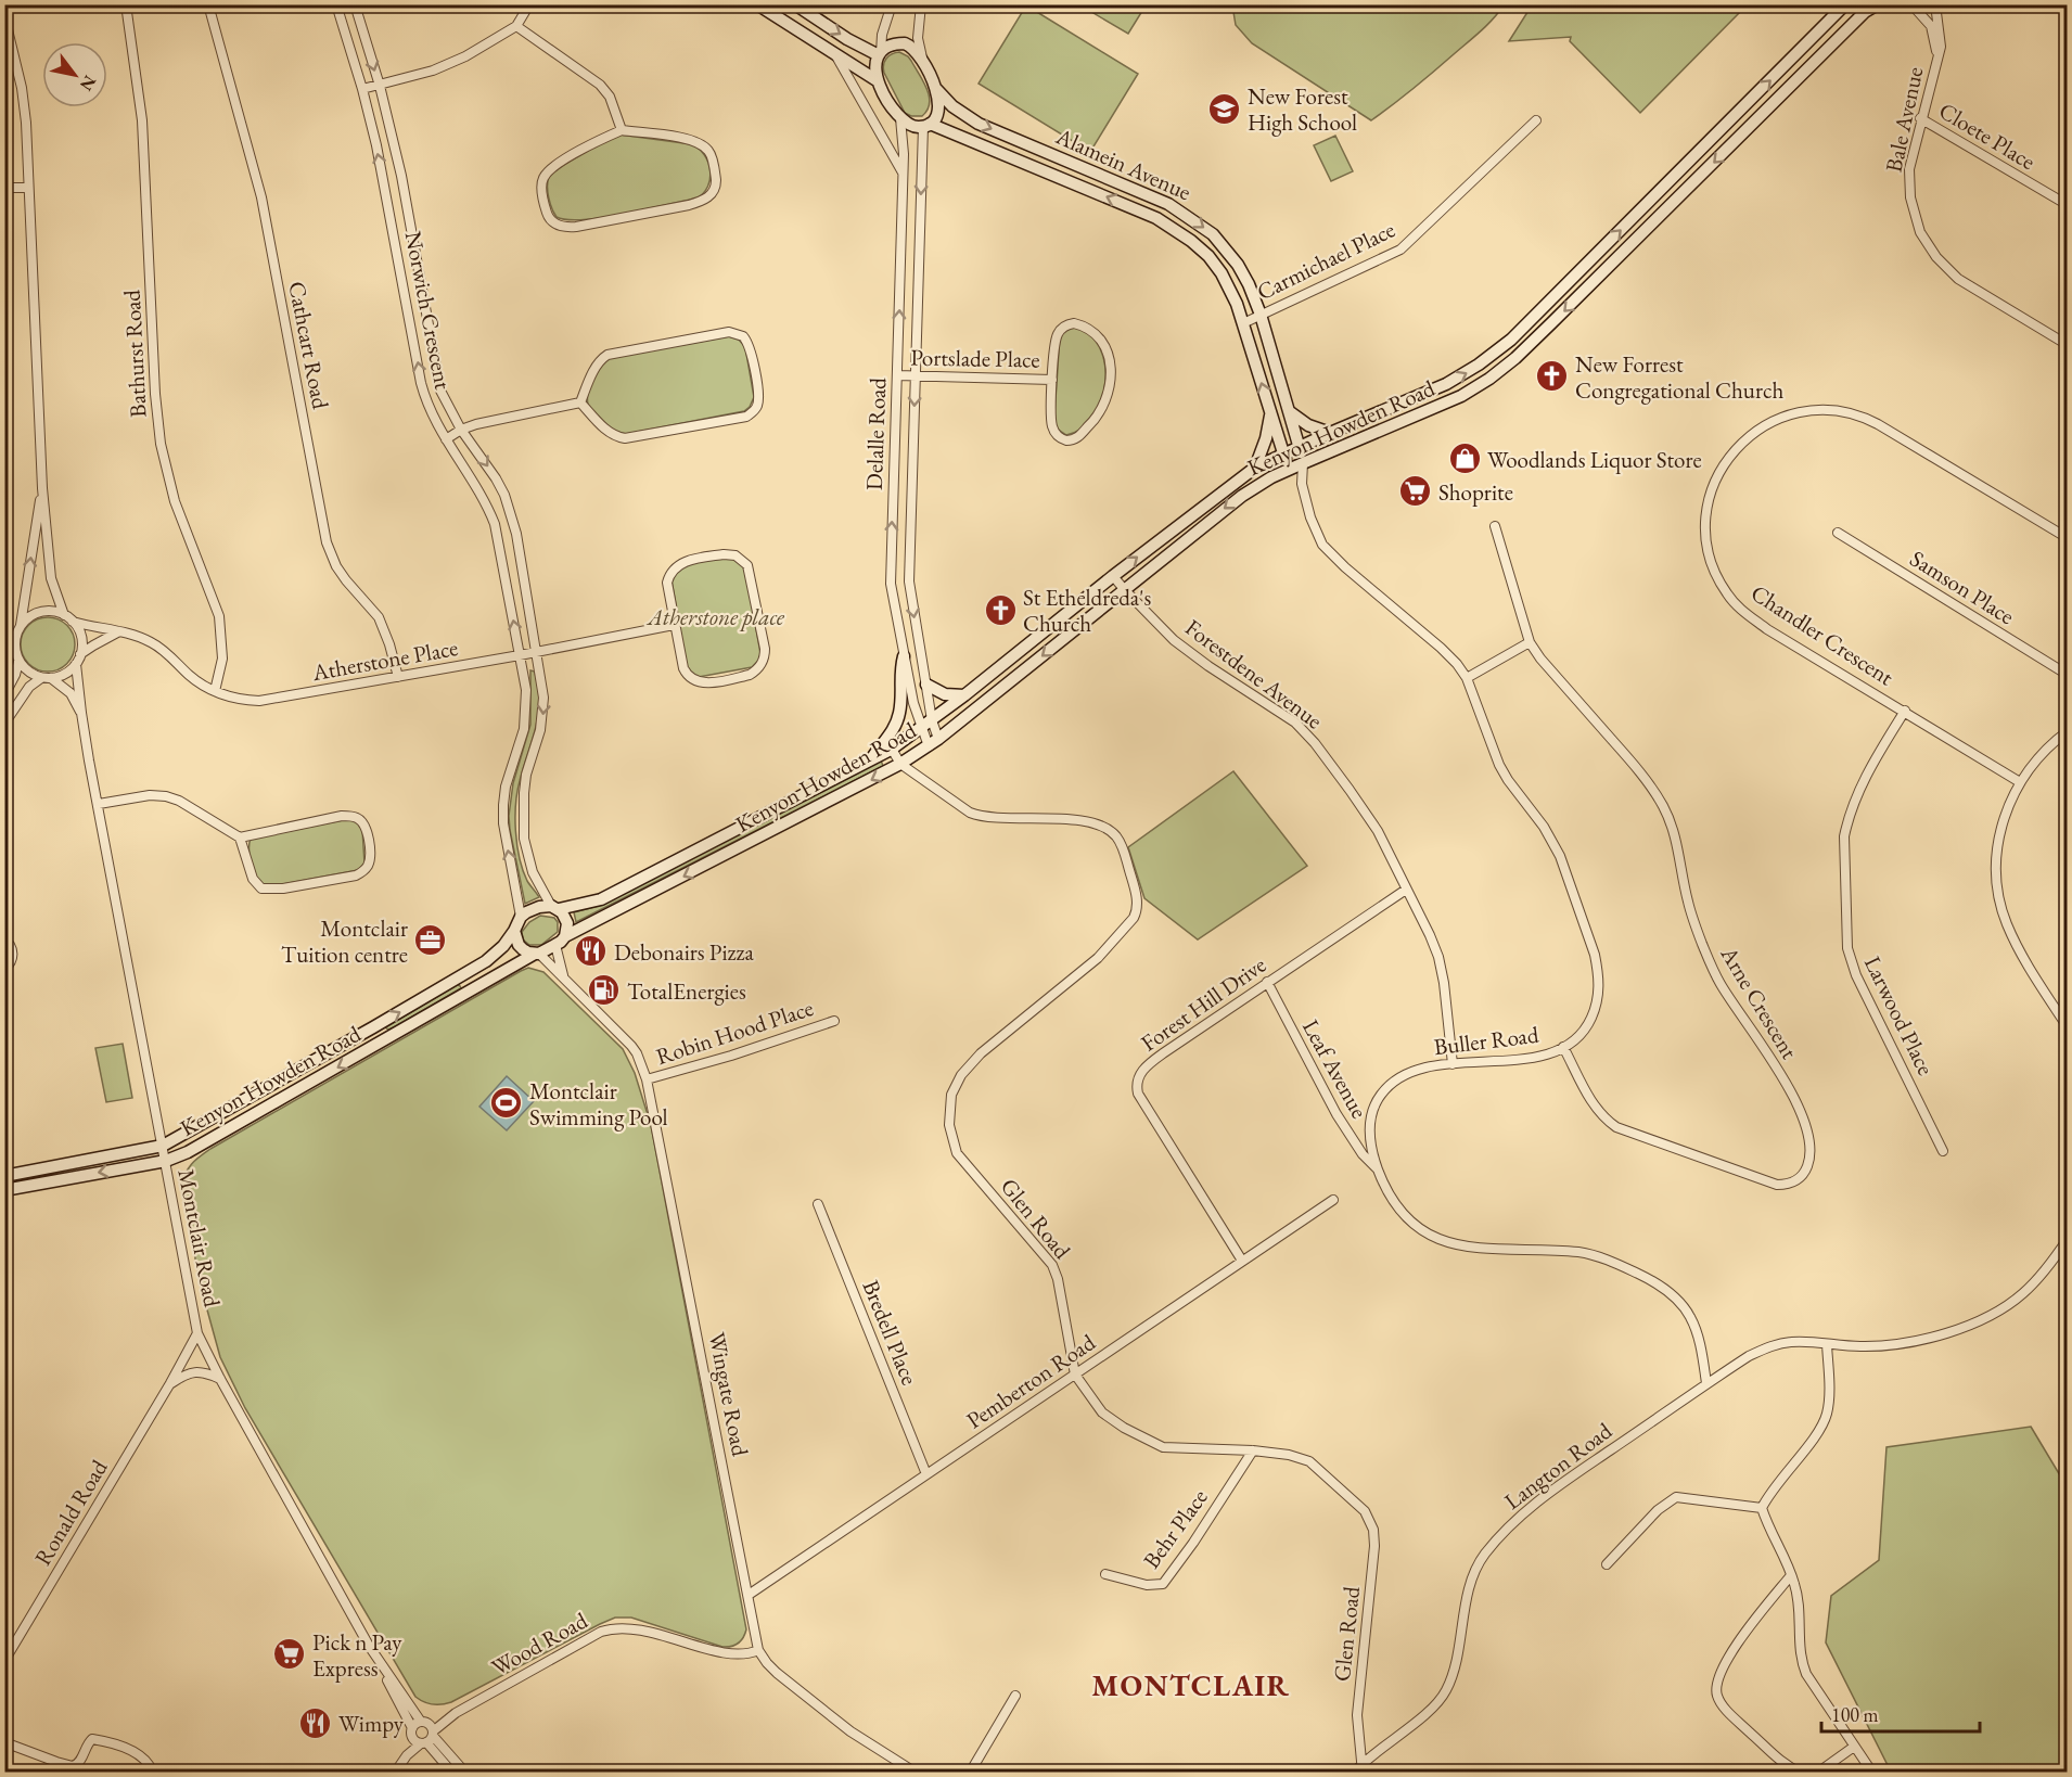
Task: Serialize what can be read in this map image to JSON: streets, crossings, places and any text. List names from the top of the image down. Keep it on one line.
{"streets":{"street":["Bale Avenue","Cloete Place","Alamein Avenue","Carmichael Place","Norwich Crescent","Cathcart Road","Bathurst Road","Portslade Place","Kenyon Howden Road","Delalle Road","Samson Place","Chandler Crescent","Atherstone Place","Forestdene Avenue","Arne Crescent","Forest Hill Drive","Larwood Place","Robin Hood Place","Buller Road","Leaf Avenue","Glen Road","Montclair Road","Bredell Place","Pemberton Road","Wingate Road","Langton Road","Ronald Road","Behr Place","Wood Road"]},"crossings":[["Bale Avenue","Cloete Place"],["Alamein Avenue","Carmichael Place"],["Alamein Avenue","Kenyon Howden Road"],["Alamein Avenue","Delalle Road"],["Alamein Avenue","Buller Road"],["Norwich Crescent","Kenyon Howden Road"],["Norwich Crescent","Atherstone Place"],["Norwich Crescent","Wingate Road"],["Cathcart Road","Atherstone Place"],["Bathurst Road","Atherstone Place"],["Portslade Place","Delalle Road"],["Kenyon Howden Road","Delalle Road"],["Kenyon Howden Road","Forestdene Avenue"],["Kenyon Howden Road","Buller Road"],["Kenyon Howden Road","Glen Road"],["Kenyon Howden Road","Montclair Road"],["Kenyon Howden Road","Wingate Road"],["Chandler Crescent","Larwood Place"],["Atherstone Place","Montclair Road"],["Forestdene Avenue","Forest Hill Drive"],["Forestdene Avenue","Buller Road"],["Arne Crescent","Buller Road"],["Forest Hill Drive","Leaf Avenue"],["Forest Hill Drive","Pemberton Road"],["Robin Hood Place","Wingate Road"],["Buller Road","Leaf Avenue"],["Buller Road","Langton Road"],["Glen Road","Pemberton Road"],["Glen Road","Langton Road"],["Glen Road","Behr Place"],["Montclair Road","Ronald Road"],["Montclair Road","Wood Road"],["Bredell Place","Pemberton Road"],["Pemberton Road","Wingate Road"],["Wingate Road","Wood Road"]],"districts":["MONTCLAIR"],"parks":["Atherstone place"],"places":{"school or university":["New Forest High School"],"church":["New Forrest Congregational Church","St Etheldreda's Church"],"shop":["Woodlands Liquor Store"],"supermarket":["Shoprite","Pick n Pay Express"],"office":["Montclair Tuition centre"],"restaurant":["Debonairs Pizza","Wimpy"],"fuel station":["TotalEnergies"],"sports":["Montclair Swimming Pool"]},"scale_bar":"100 m","north":"bottom right"}
